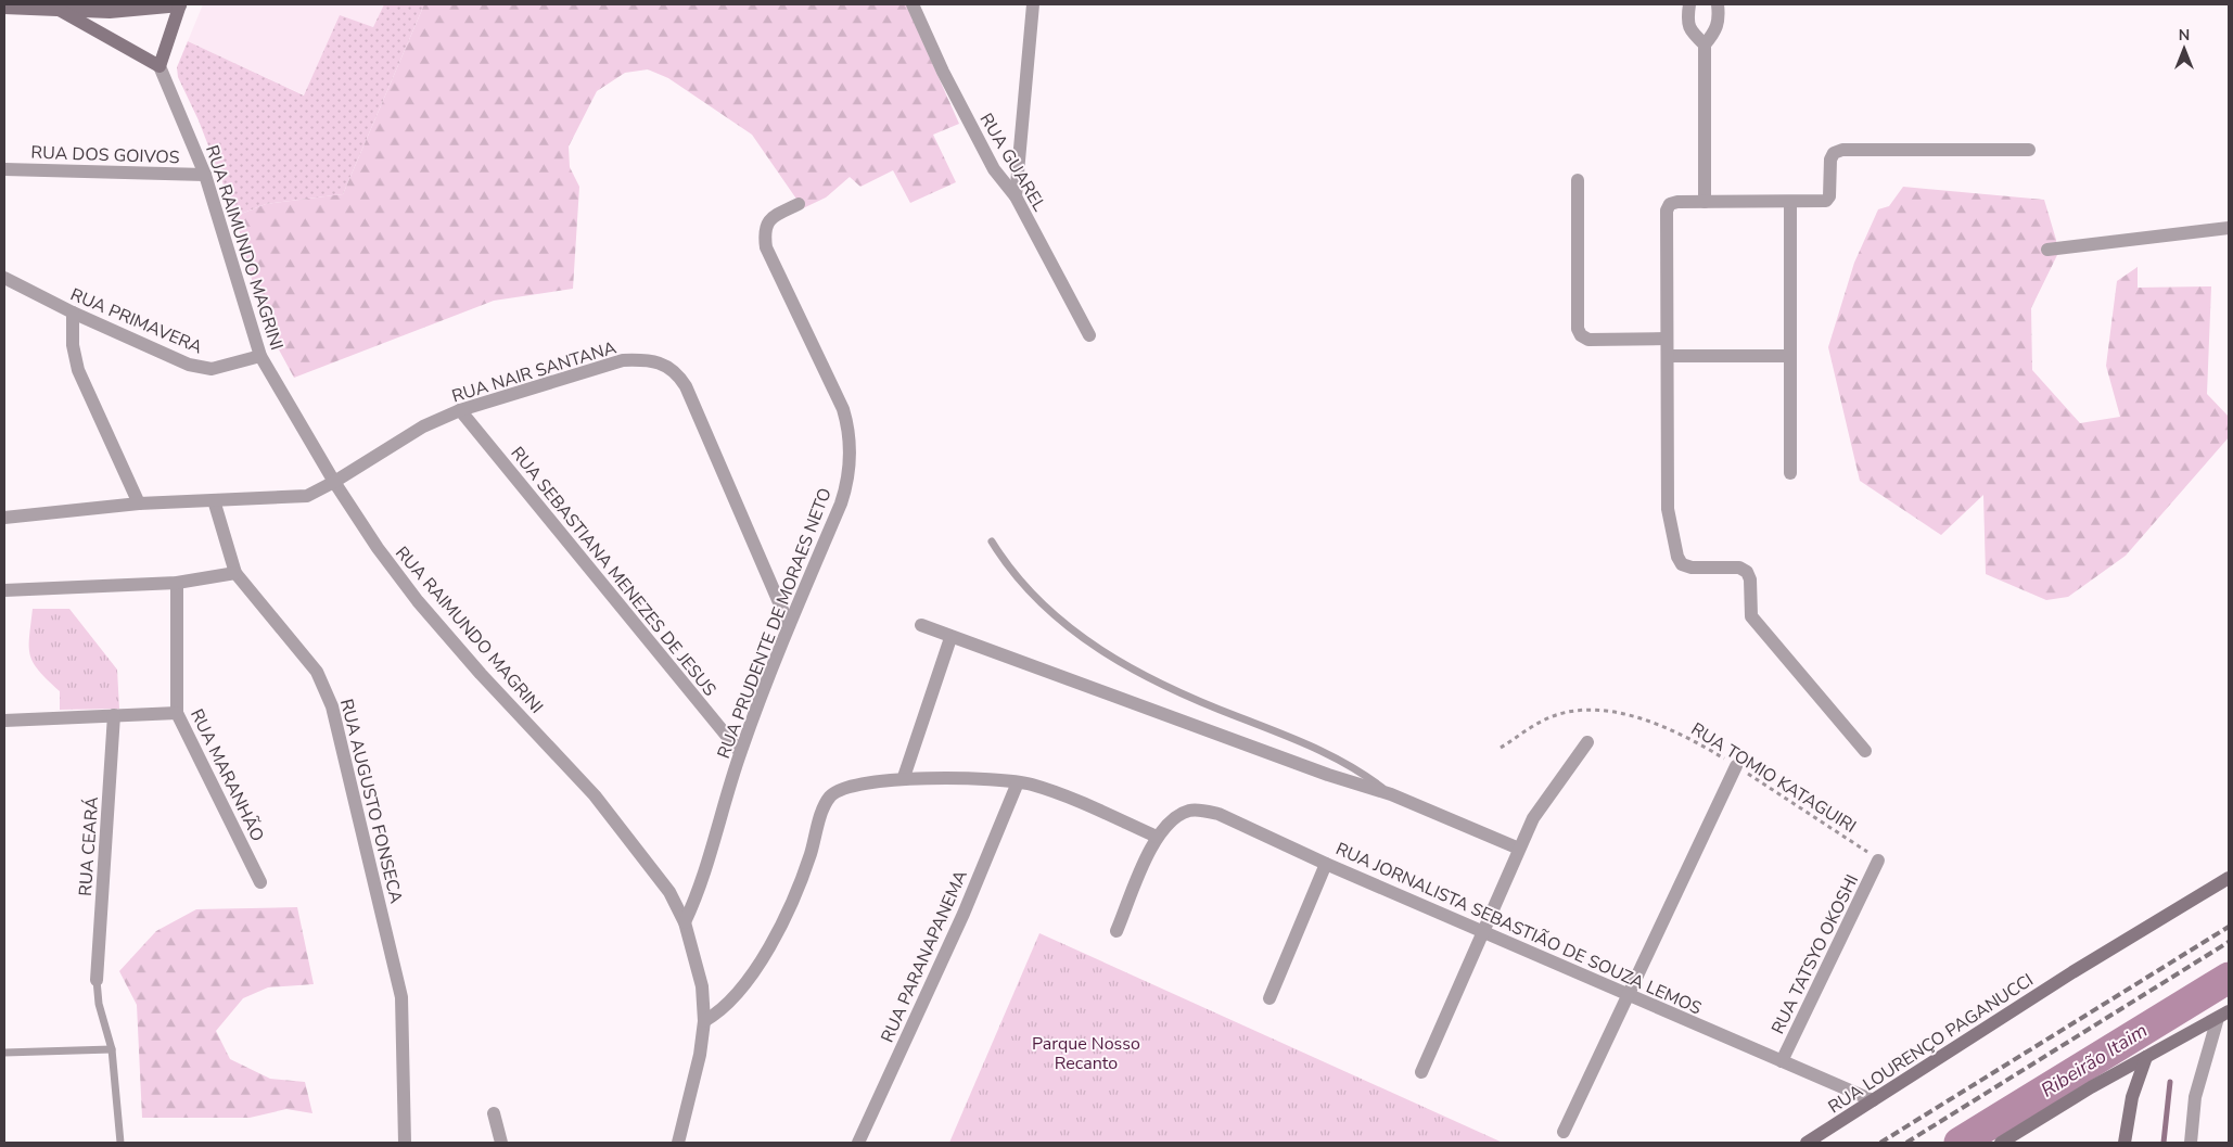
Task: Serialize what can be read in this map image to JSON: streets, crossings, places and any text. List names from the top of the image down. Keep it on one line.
{"streets":{"street":["RUA DOS GOIVOS","RUA GUAREL","RUA RAIMUNDO MAGRINI","RUA PRIMAVERA","RUA NAIR SANTANA","RUA SEBASTIANA MENEZES DE JESUS","RUA PRUDENTE DE MORAES NETO","RUA MARANHÃO","RUA AUGUSTO FONSECA","RUA CEARÁ","RUA JORNALISTA SEBASTIÃO DE SOUZA LEMOS","RUA TATSYO OKOSHI","RUA PARANAPANEMA","RUA LOURENÇO PAGANUCCI"],"path":["RUA TOMIO KATAGUIRI"]},"crossings":[["RUA DOS GOIVOS","RUA RAIMUNDO MAGRINI"],["RUA RAIMUNDO MAGRINI","RUA PRIMAVERA"],["RUA RAIMUNDO MAGRINI","RUA NAIR SANTANA"],["RUA RAIMUNDO MAGRINI","RUA PRUDENTE DE MORAES NETO"],["RUA NAIR SANTANA","RUA SEBASTIANA MENEZES DE JESUS"],["RUA NAIR SANTANA","RUA PRUDENTE DE MORAES NETO"],["RUA NAIR SANTANA","RUA AUGUSTO FONSECA"],["RUA SEBASTIANA MENEZES DE JESUS","RUA PRUDENTE DE MORAES NETO"],["RUA TOMIO KATAGUIRI","RUA TATSYO OKOSHI"],["RUA JORNALISTA SEBASTIÃO DE SOUZA LEMOS","RUA TATSYO OKOSHI"],["RUA JORNALISTA SEBASTIÃO DE SOUZA LEMOS","RUA LOURENÇO PAGANUCCI"]],"water":["Ribeirão Itaim"],"parks":["Parque Nosso Recanto"],"north":"top"}
